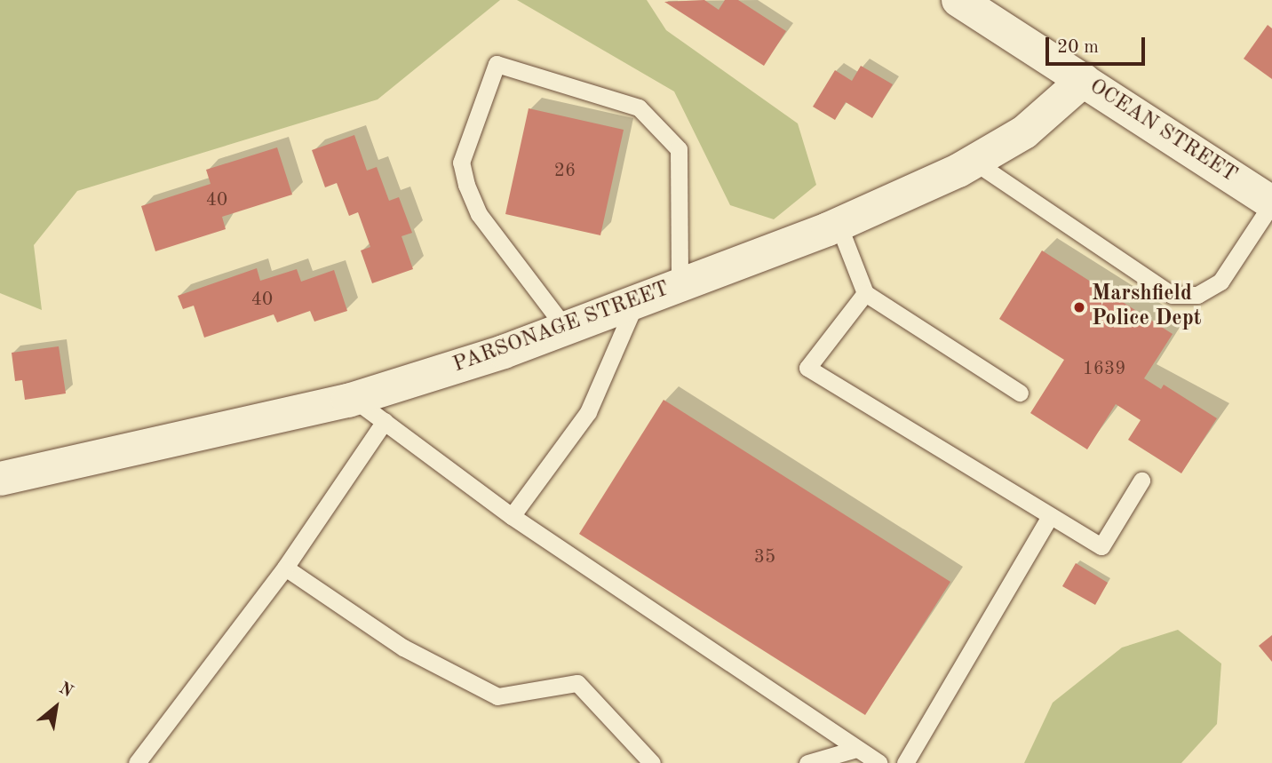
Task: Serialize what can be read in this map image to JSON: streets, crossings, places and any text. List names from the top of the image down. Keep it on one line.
{"streets":{"street":["OCEAN STREET","PARSONAGE STREET"]},"crossings":[["OCEAN STREET","PARSONAGE STREET"]],"places":["Marshfield Police Dept"],"house_numbers":["26","40","40","1639","35"],"scale_bar":"20 m","north":"top right"}
